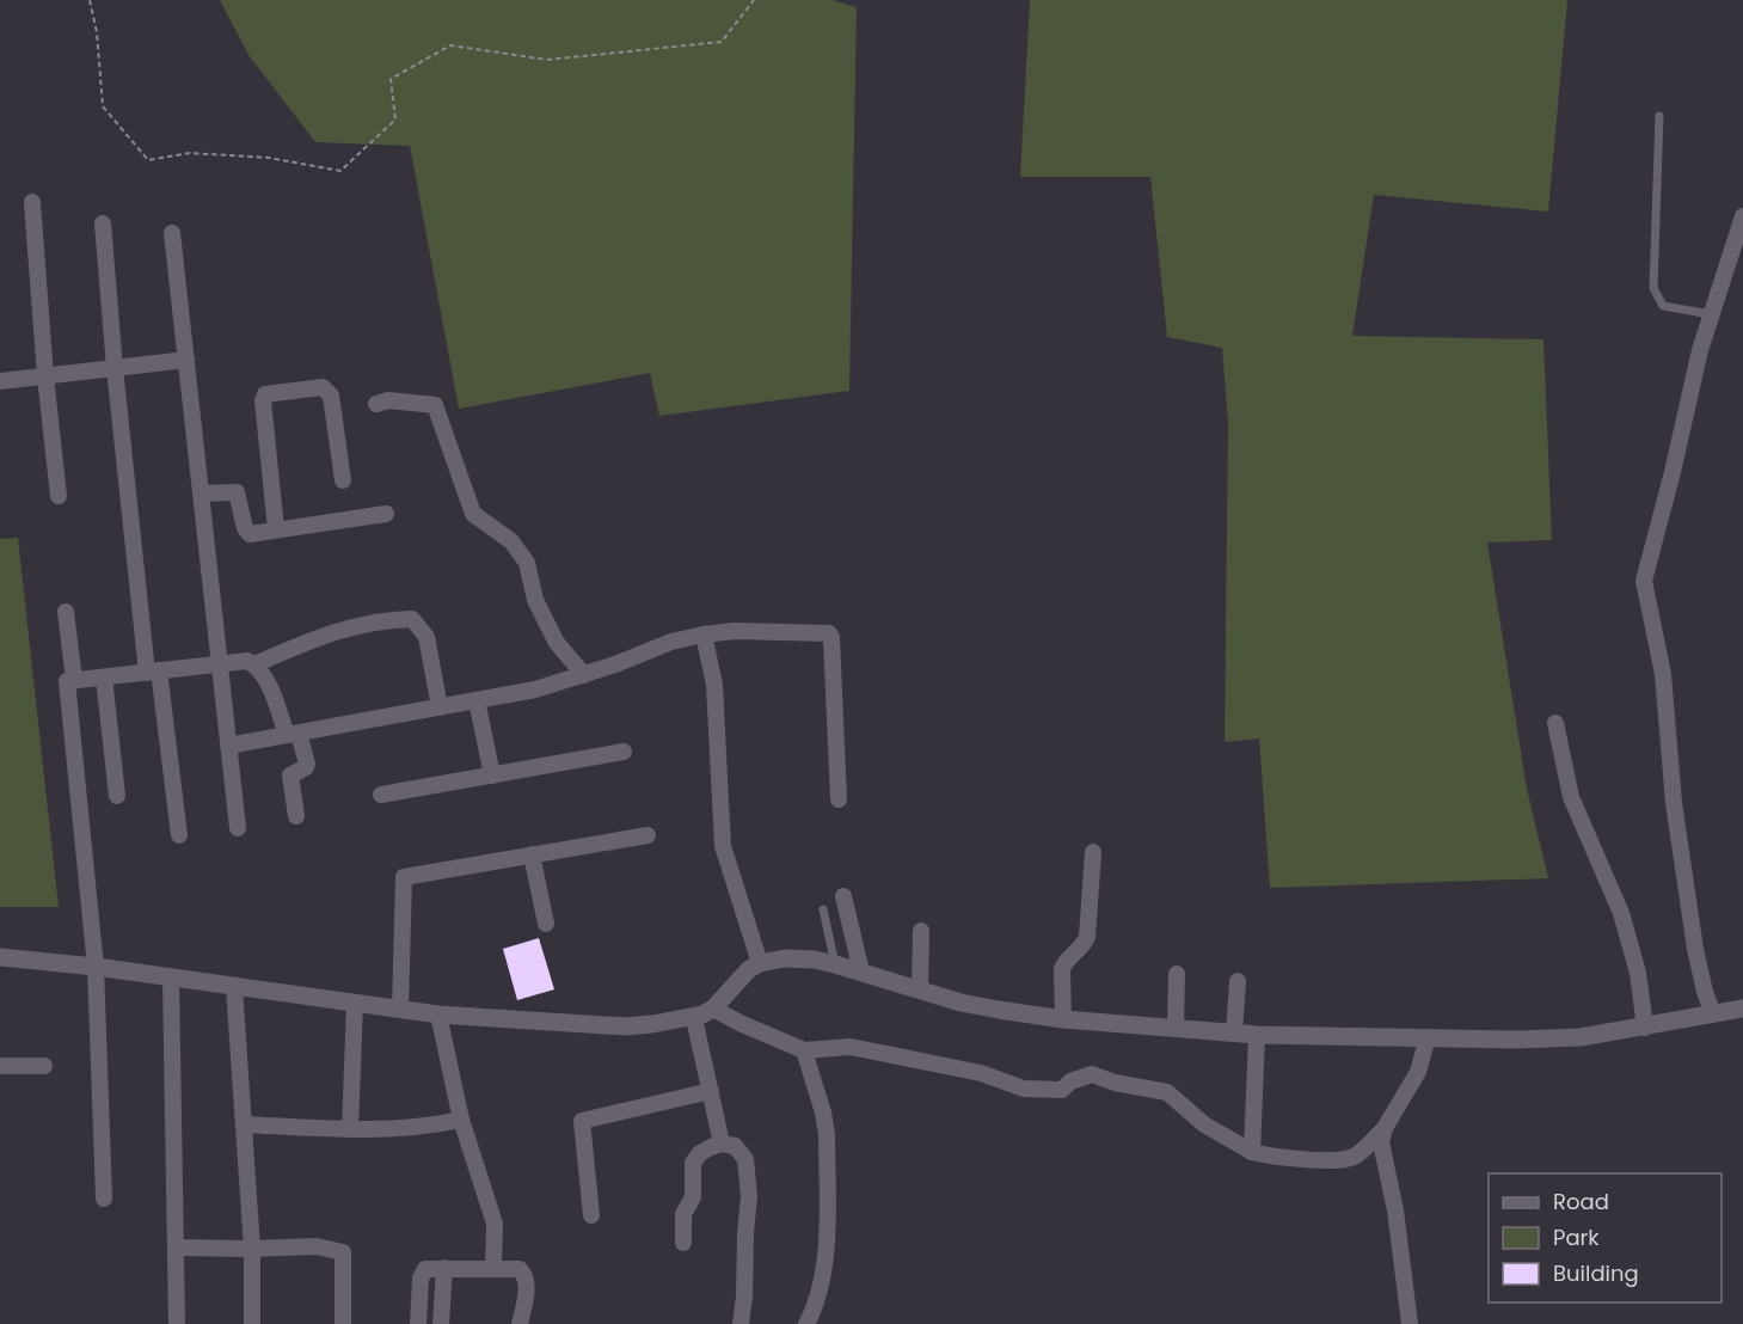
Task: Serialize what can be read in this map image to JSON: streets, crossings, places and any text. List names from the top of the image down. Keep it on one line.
{"legend":["Road","Park","Building"]}
